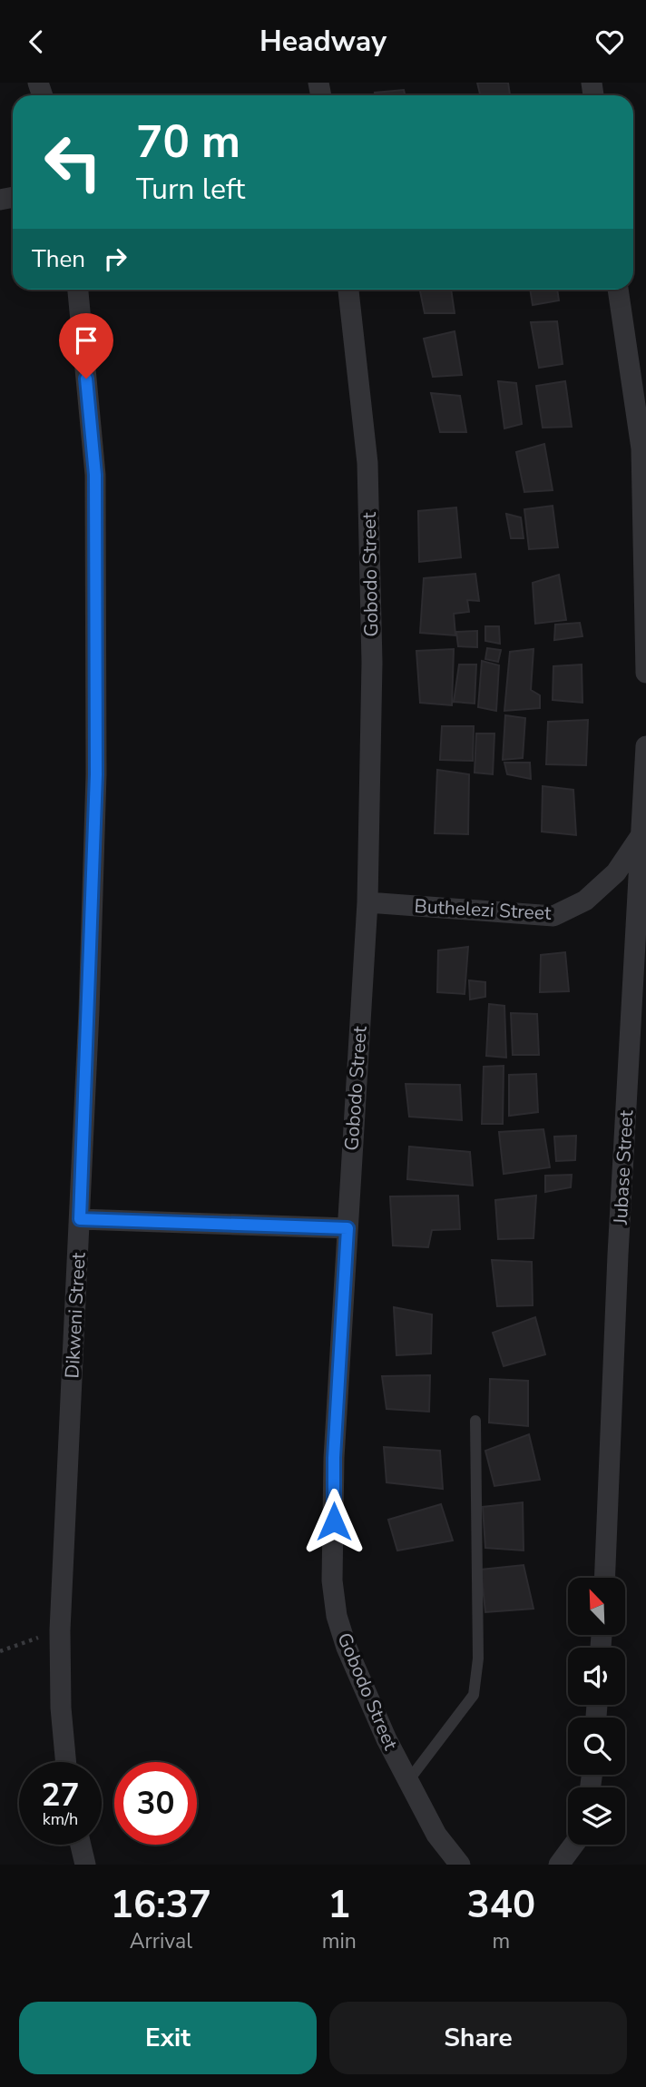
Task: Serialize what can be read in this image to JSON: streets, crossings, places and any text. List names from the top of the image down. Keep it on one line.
{"streets":{"street":["Gobodo Street","Buthelezi Street","Jubase Street","Dikweni Street"]},"crossings":[["Gobodo Street","Buthelezi Street"],["Buthelezi Street","Jubase Street"]],"north":"top left","page":{"header":"Headway","turn":["70 m","Turn left"],"then":"Then","speed":"27 km/h","limit":"30","eta":["16:37","Arrival","1","min","340","m"],"buttons":["Exit","Share"]}}
